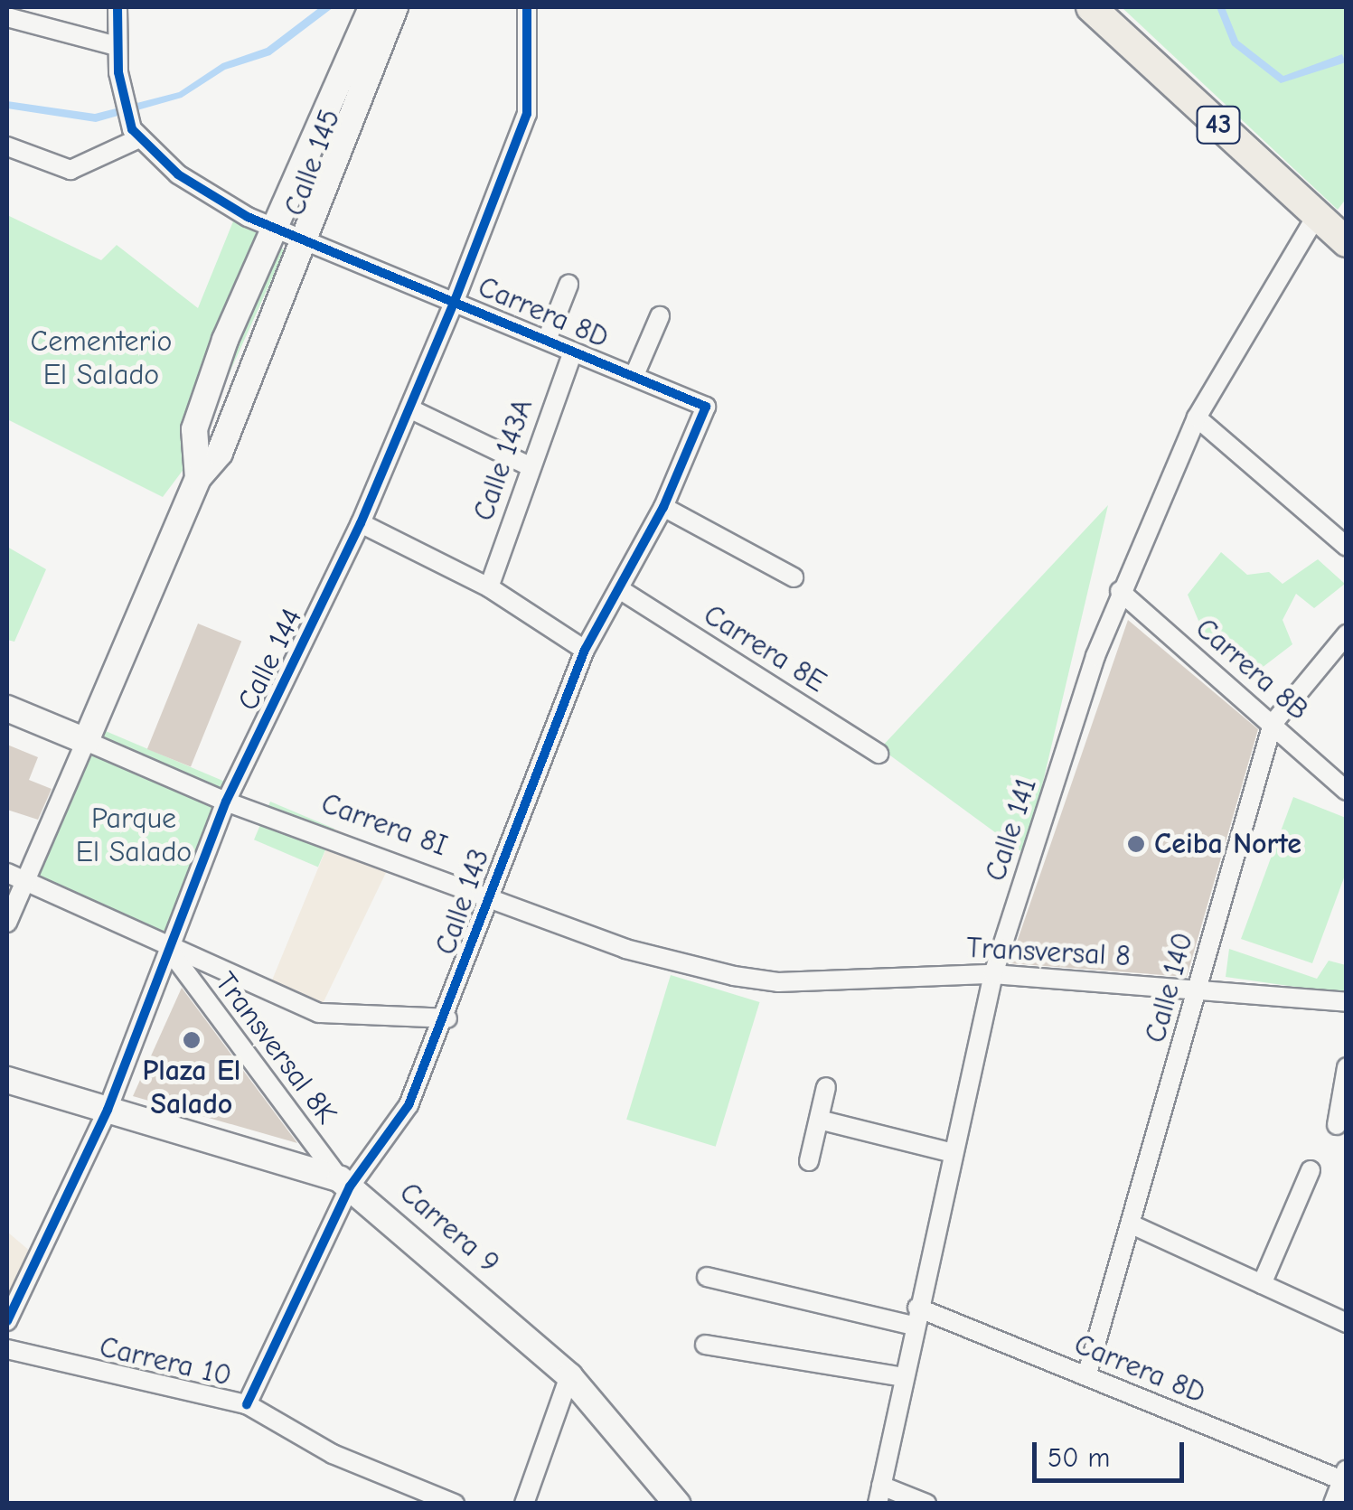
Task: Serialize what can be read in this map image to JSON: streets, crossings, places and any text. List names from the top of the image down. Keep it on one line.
{"streets":{"main road":["43"],"street":["Calle 145","Carrera 8D","Calle 143A","Carrera 8E","Calle 144","Carrera 8B","Carrera 8I","Calle 141","Calle 143","Transversal 8","Calle 140","Transversal 8K","Carrera 9","Carrera 10"]},"crossings":[["43","Calle 141"],["Calle 145","Carrera 8D"],["Calle 145","Carrera 8I"],["Carrera 8D","Calle 143A"],["Carrera 8D","Calle 144"],["Carrera 8D","Calle 141"],["Carrera 8D","Calle 143"],["Carrera 8D","Calle 140"],["Carrera 8E","Calle 143"],["Calle 144","Carrera 8I"],["Calle 144","Transversal 8K"],["Calle 144","Carrera 9"],["Carrera 8B","Calle 141"],["Carrera 8B","Calle 140"],["Carrera 8I","Calle 143"],["Carrera 8I","Transversal 8"],["Calle 141","Transversal 8"],["Calle 143","Transversal 8K"],["Calle 143","Carrera 9"],["Calle 143","Carrera 10"],["Transversal 8","Calle 140"],["Transversal 8K","Carrera 9"]],"parks":["Cementerio El Salado","Parque El Salado"],"places":["Ceiba Norte","Plaza El Salado"],"scale_bar":"50 m"}
